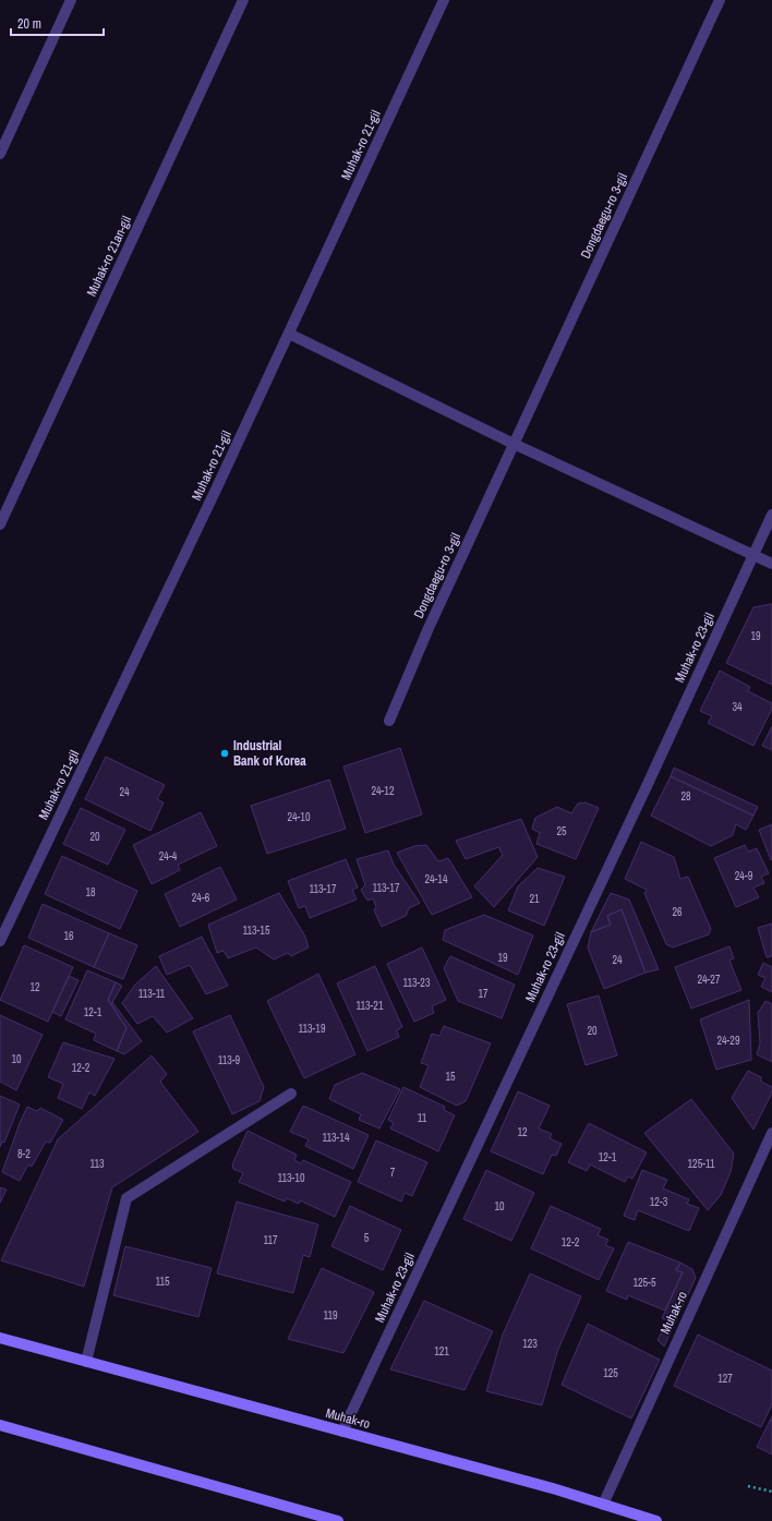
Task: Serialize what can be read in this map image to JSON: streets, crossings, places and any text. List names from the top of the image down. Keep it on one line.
{"streets":{"main road":["Muhak-ro"],"street":["Muhak-ro 21-gil","Dongdaegu-ro 3-gil","Muhak-ro 21an-gil","Muhak-ro 23-gil"]},"crossings":[["Muhak-ro 23-gil","Muhak-ro"]],"places":["Industrial Bank of Korea"],"house_numbers":["19","34","24-12","24","28","24-10","25","20","24-4","24-9","24-14","113-17","113-17","18","24-6","21","26","113-15","16","19","24","24-27","113-23","12","113-11","17","113-21","12-1","113-19","20","24-29","10","113-9","12-2","15","11","12","113-14","8-2","12-1","113","125-11","7","113-10","12-3","10","5","117","12-2","115","125-5","119","123","121","125","127"],"scale_bar":"20 m"}
